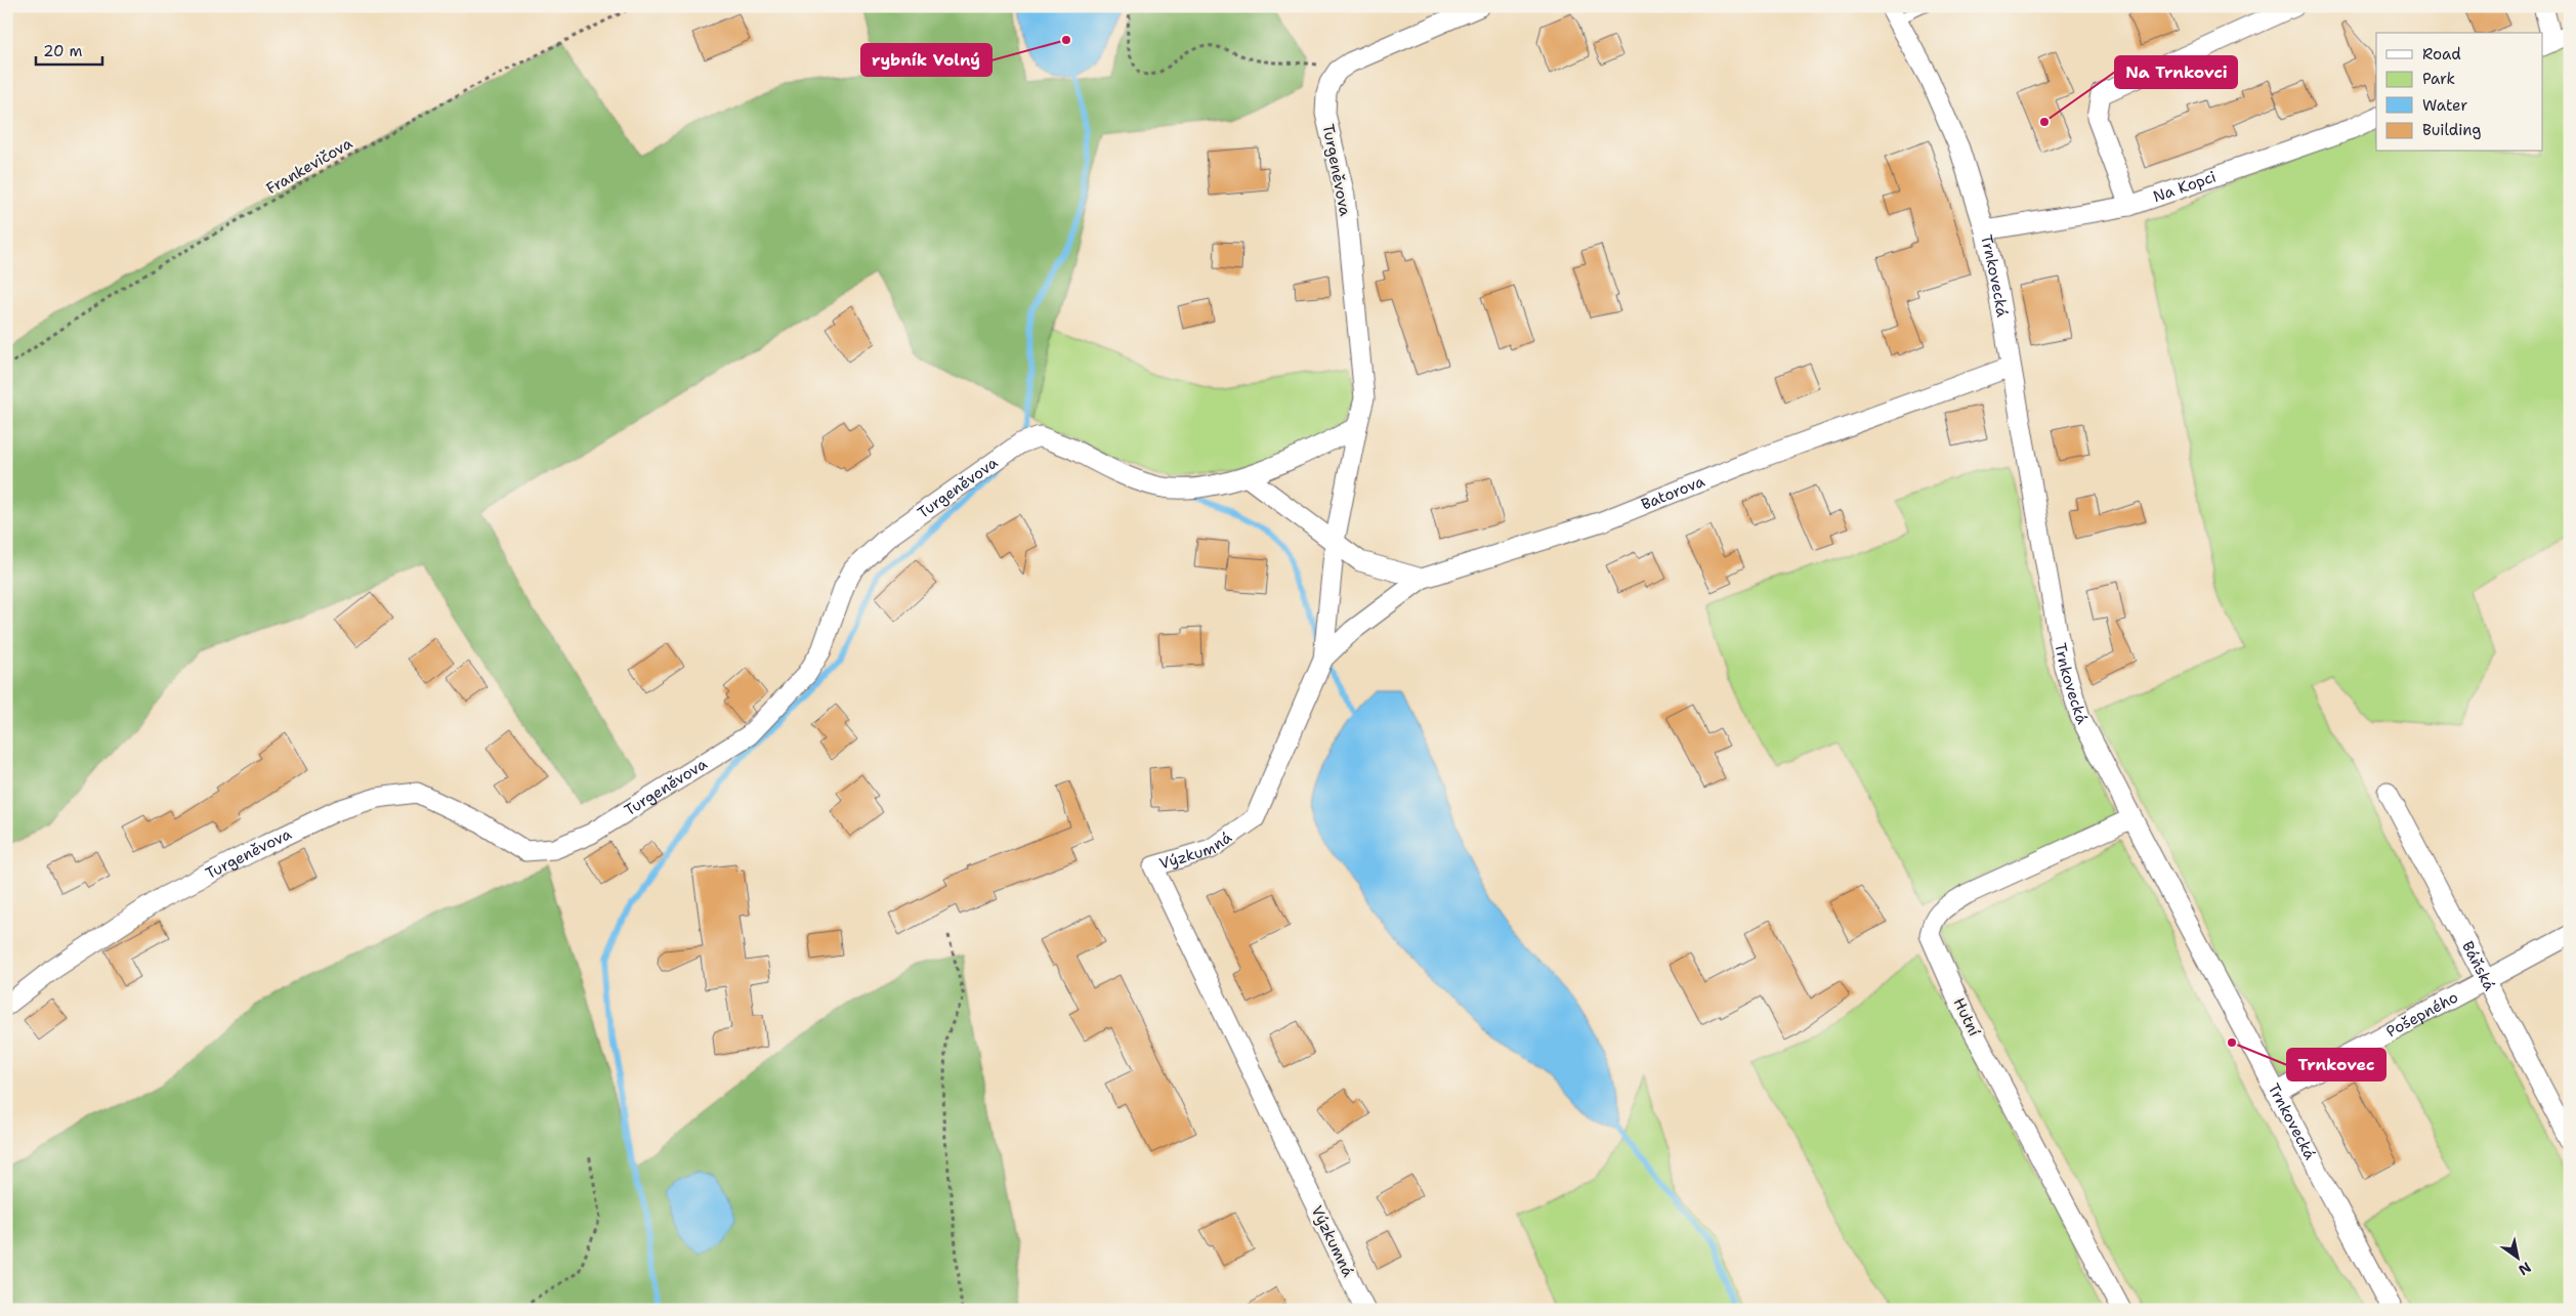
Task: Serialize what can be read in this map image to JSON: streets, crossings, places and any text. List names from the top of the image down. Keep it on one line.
{"streets":{"street":["Turgeněvova","Na Kopci","Trnkovecká","Batorova","Výzkumná","Báňská","Pošepného","Hutní"],"path":["Frankevičova"]},"crossings":[["Turgeněvova","Výzkumná"],["Na Kopci","Trnkovecká"],["Trnkovecká","Batorova"],["Trnkovecká","Pošepného"],["Trnkovecká","Hutní"],["Báňská","Pošepného"]],"places":["rybník Volný","Na Trnkovci","Trnkovec"],"legend":["Road","Park","Water","Building"],"scale_bar":"20 m","north":"bottom right"}
